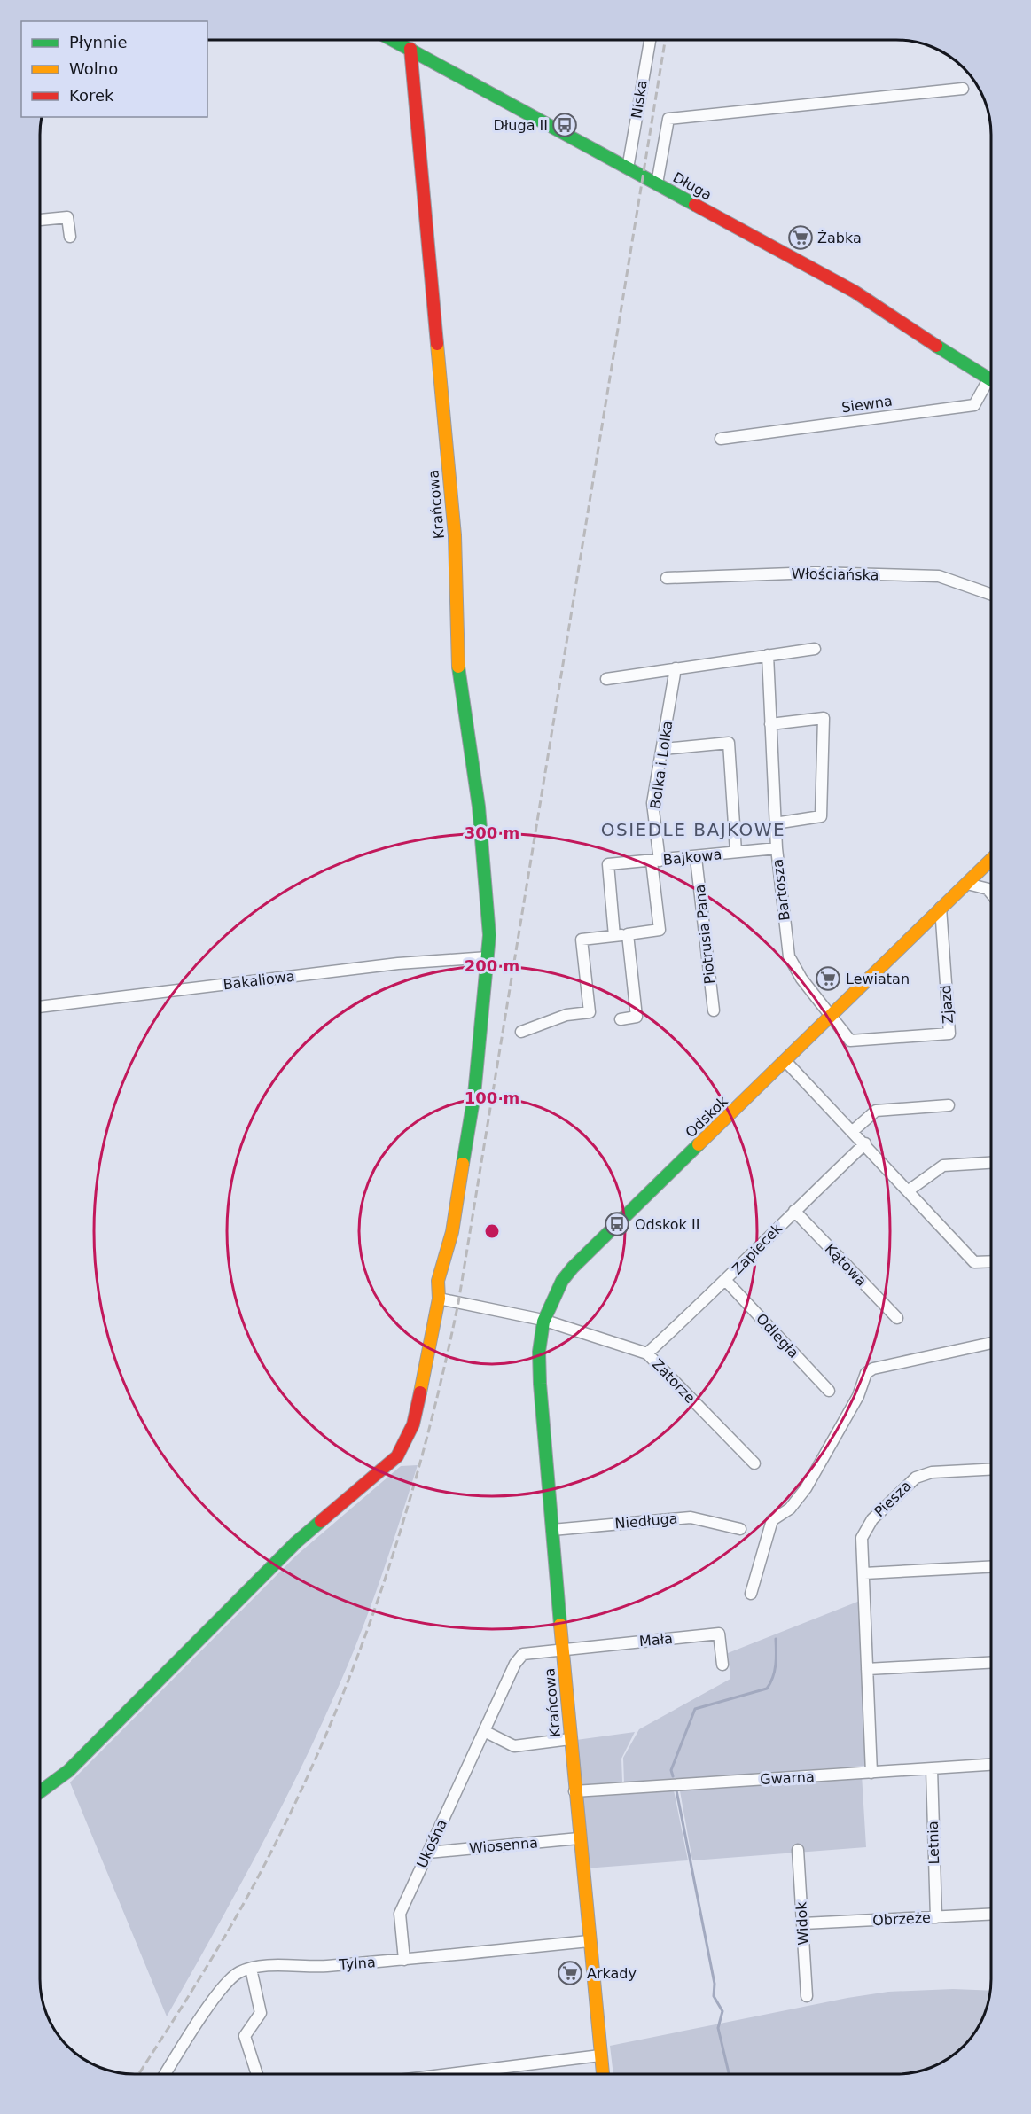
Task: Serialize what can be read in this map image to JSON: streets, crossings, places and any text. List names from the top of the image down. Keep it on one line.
{"streets":{"street":["Niska","Długa","Siewna","Krańcowa","Włościańska","Bolka i Lolka","Bajkowa","Bartosza","Piotrusia Pana","Bakaliowa","Zjazd","Odskok","Zapiecek","Kątowa","Odległa","Zatorze","Piesza","Niedługa","Mała","Gwarna","Letnia","Ukośna","Wiosenna","Obrzeże","Widok","Tylna"]},"crossings":[["Niska","Długa"],["Długa","Siewna"],["Długa","Krańcowa"],["Krańcowa","Bakaliowa"],["Krańcowa","Odskok"],["Krańcowa","Zatorze"],["Krańcowa","Niedługa"],["Krańcowa","Mała"],["Krańcowa","Gwarna"],["Krańcowa","Ukośna"],["Krańcowa","Wiosenna"],["Krańcowa","Tylna"],["Bolka i Lolka","Bajkowa"],["Bajkowa","Bartosza"],["Bajkowa","Piotrusia Pana"],["Bartosza","Zjazd"],["Bartosza","Odskok"],["Zjazd","Odskok"],["Odskok","Zatorze"],["Zapiecek","Kątowa"],["Zapiecek","Odległa"],["Zapiecek","Zatorze"],["Piesza","Gwarna"],["Mała","Ukośna"],["Gwarna","Letnia"],["Letnia","Obrzeże"],["Ukośna","Wiosenna"],["Ukośna","Tylna"],["Obrzeże","Widok"]],"districts":["OSIEDLE BAJKOWE"],"places":{"bus stop":["Długa II","Odskok II"],"supermarket":["Żabka","Lewiatan","Arkady"]},"legend":["Płynnie","Wolno","Korek"],"rings":["300 m","200 m","100 m"]}
